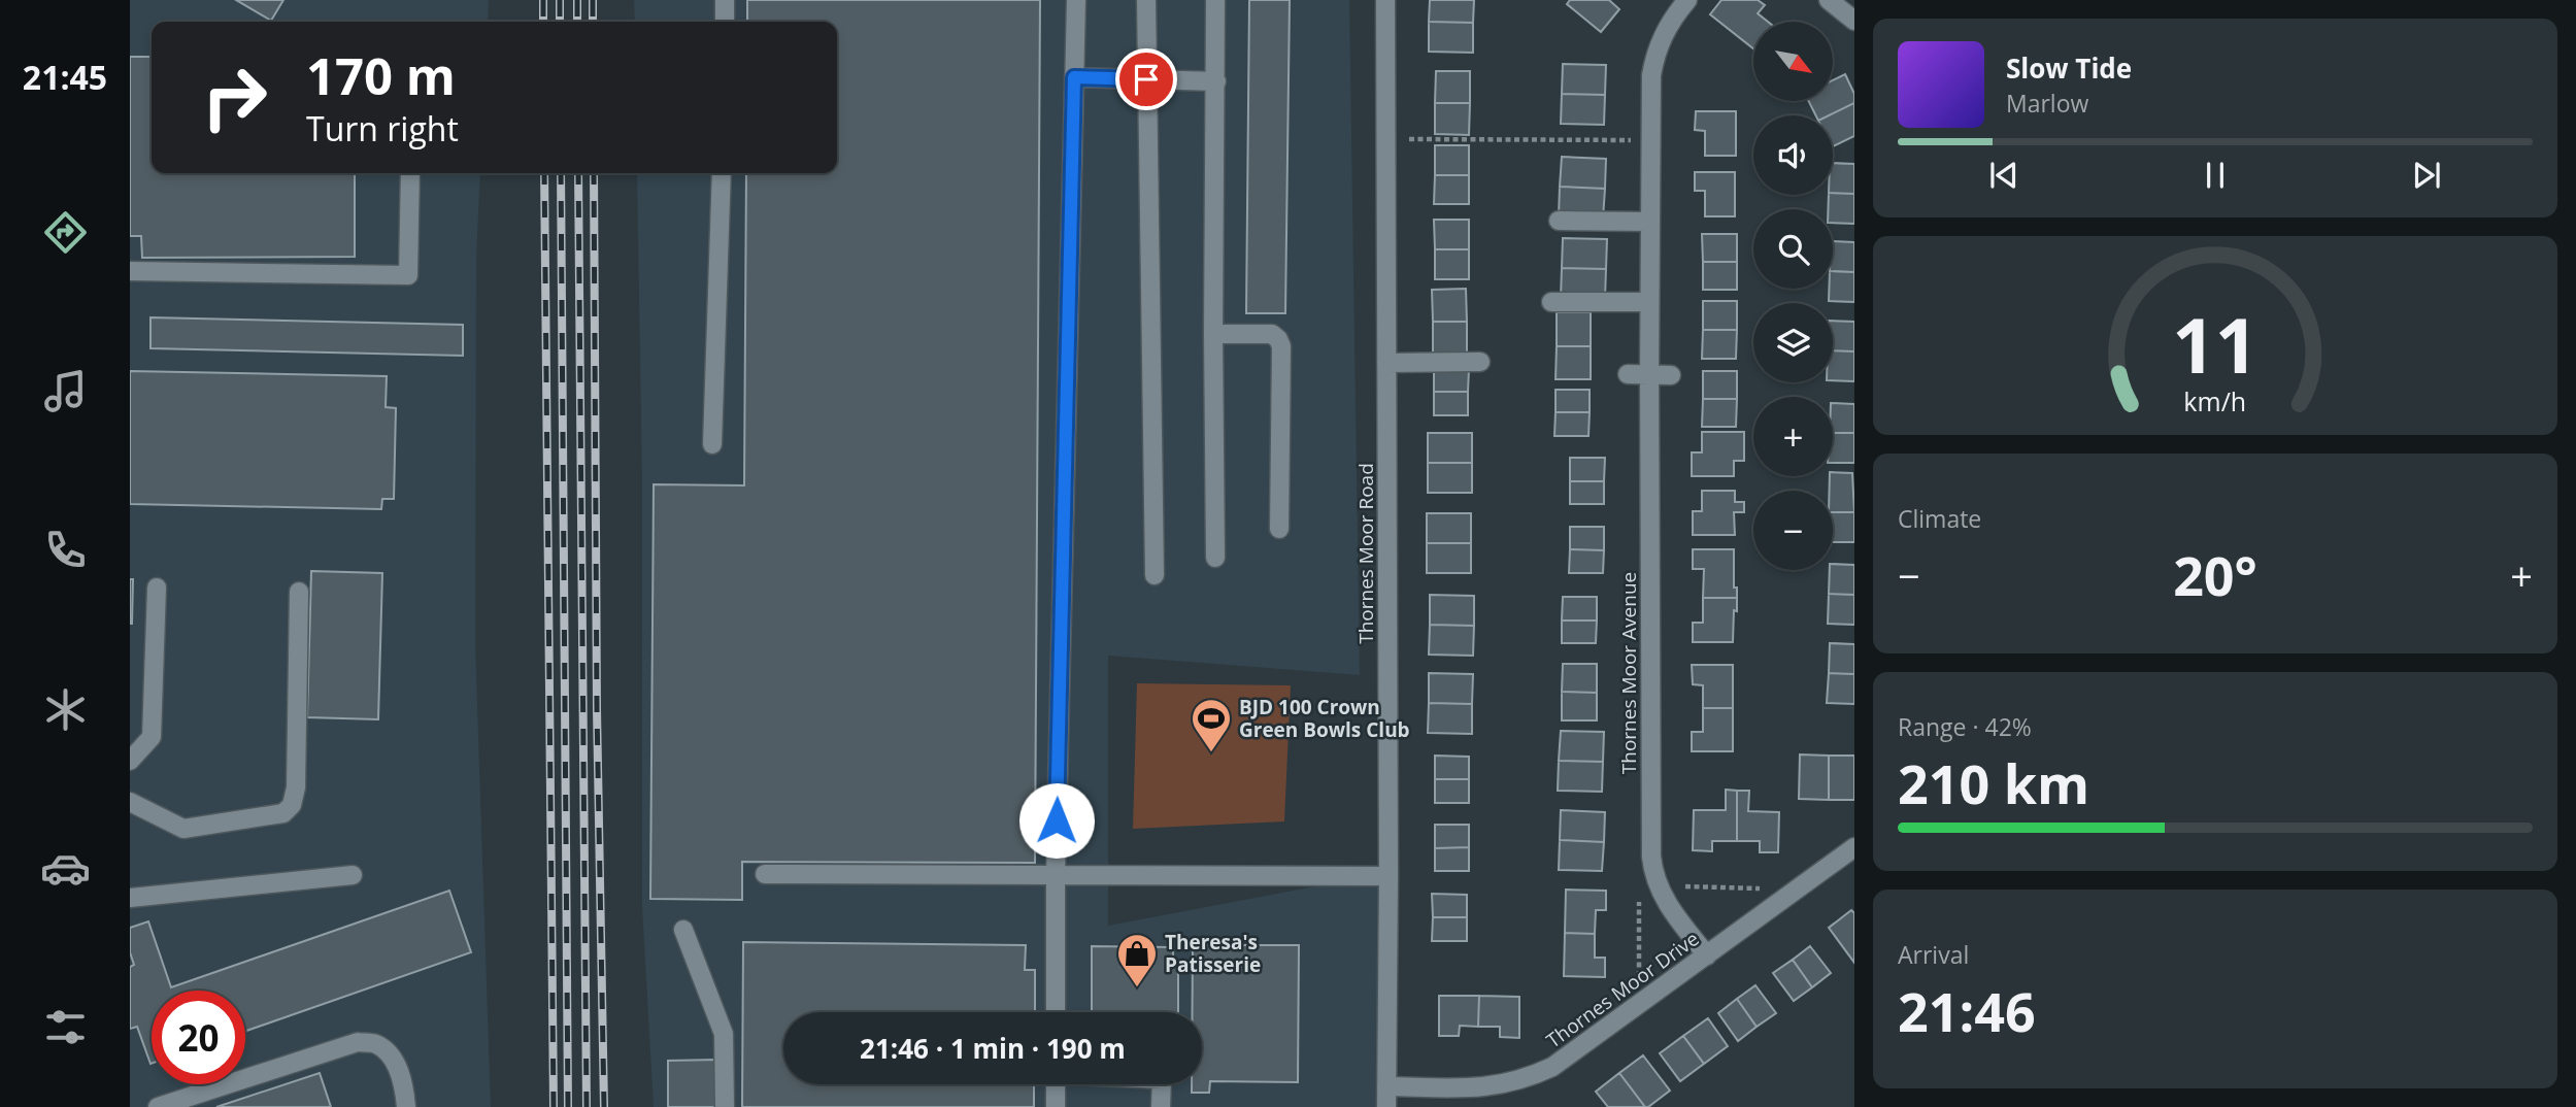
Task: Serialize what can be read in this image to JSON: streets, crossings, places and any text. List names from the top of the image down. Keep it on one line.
{"streets":{"street":["Thornes Moor Road","Thornes Moor Avenue","Thornes Moor Drive"]},"crossings":[["Thornes Moor Road","Thornes Moor Drive"],["Thornes Moor Avenue","Thornes Moor Drive"]],"places":{"sports":["BJD 100 Crown Green Bowls Club"],"shop":["Theresa's Patisserie"]},"north":"bottom right","page":{"tabs":"21:45","map_buttons":["+","−"],"turn":["170 m","Turn right"],"song":["Slow Tide","Marlow"],"tile":["Climate",["Range · 42%","210 km"],["Arrival","21:46"]],"heat":["−","20°","+"],"limit":"20","trip":"21:46 · 1 min · 190 m","gauge":["11","km/h"]}}
